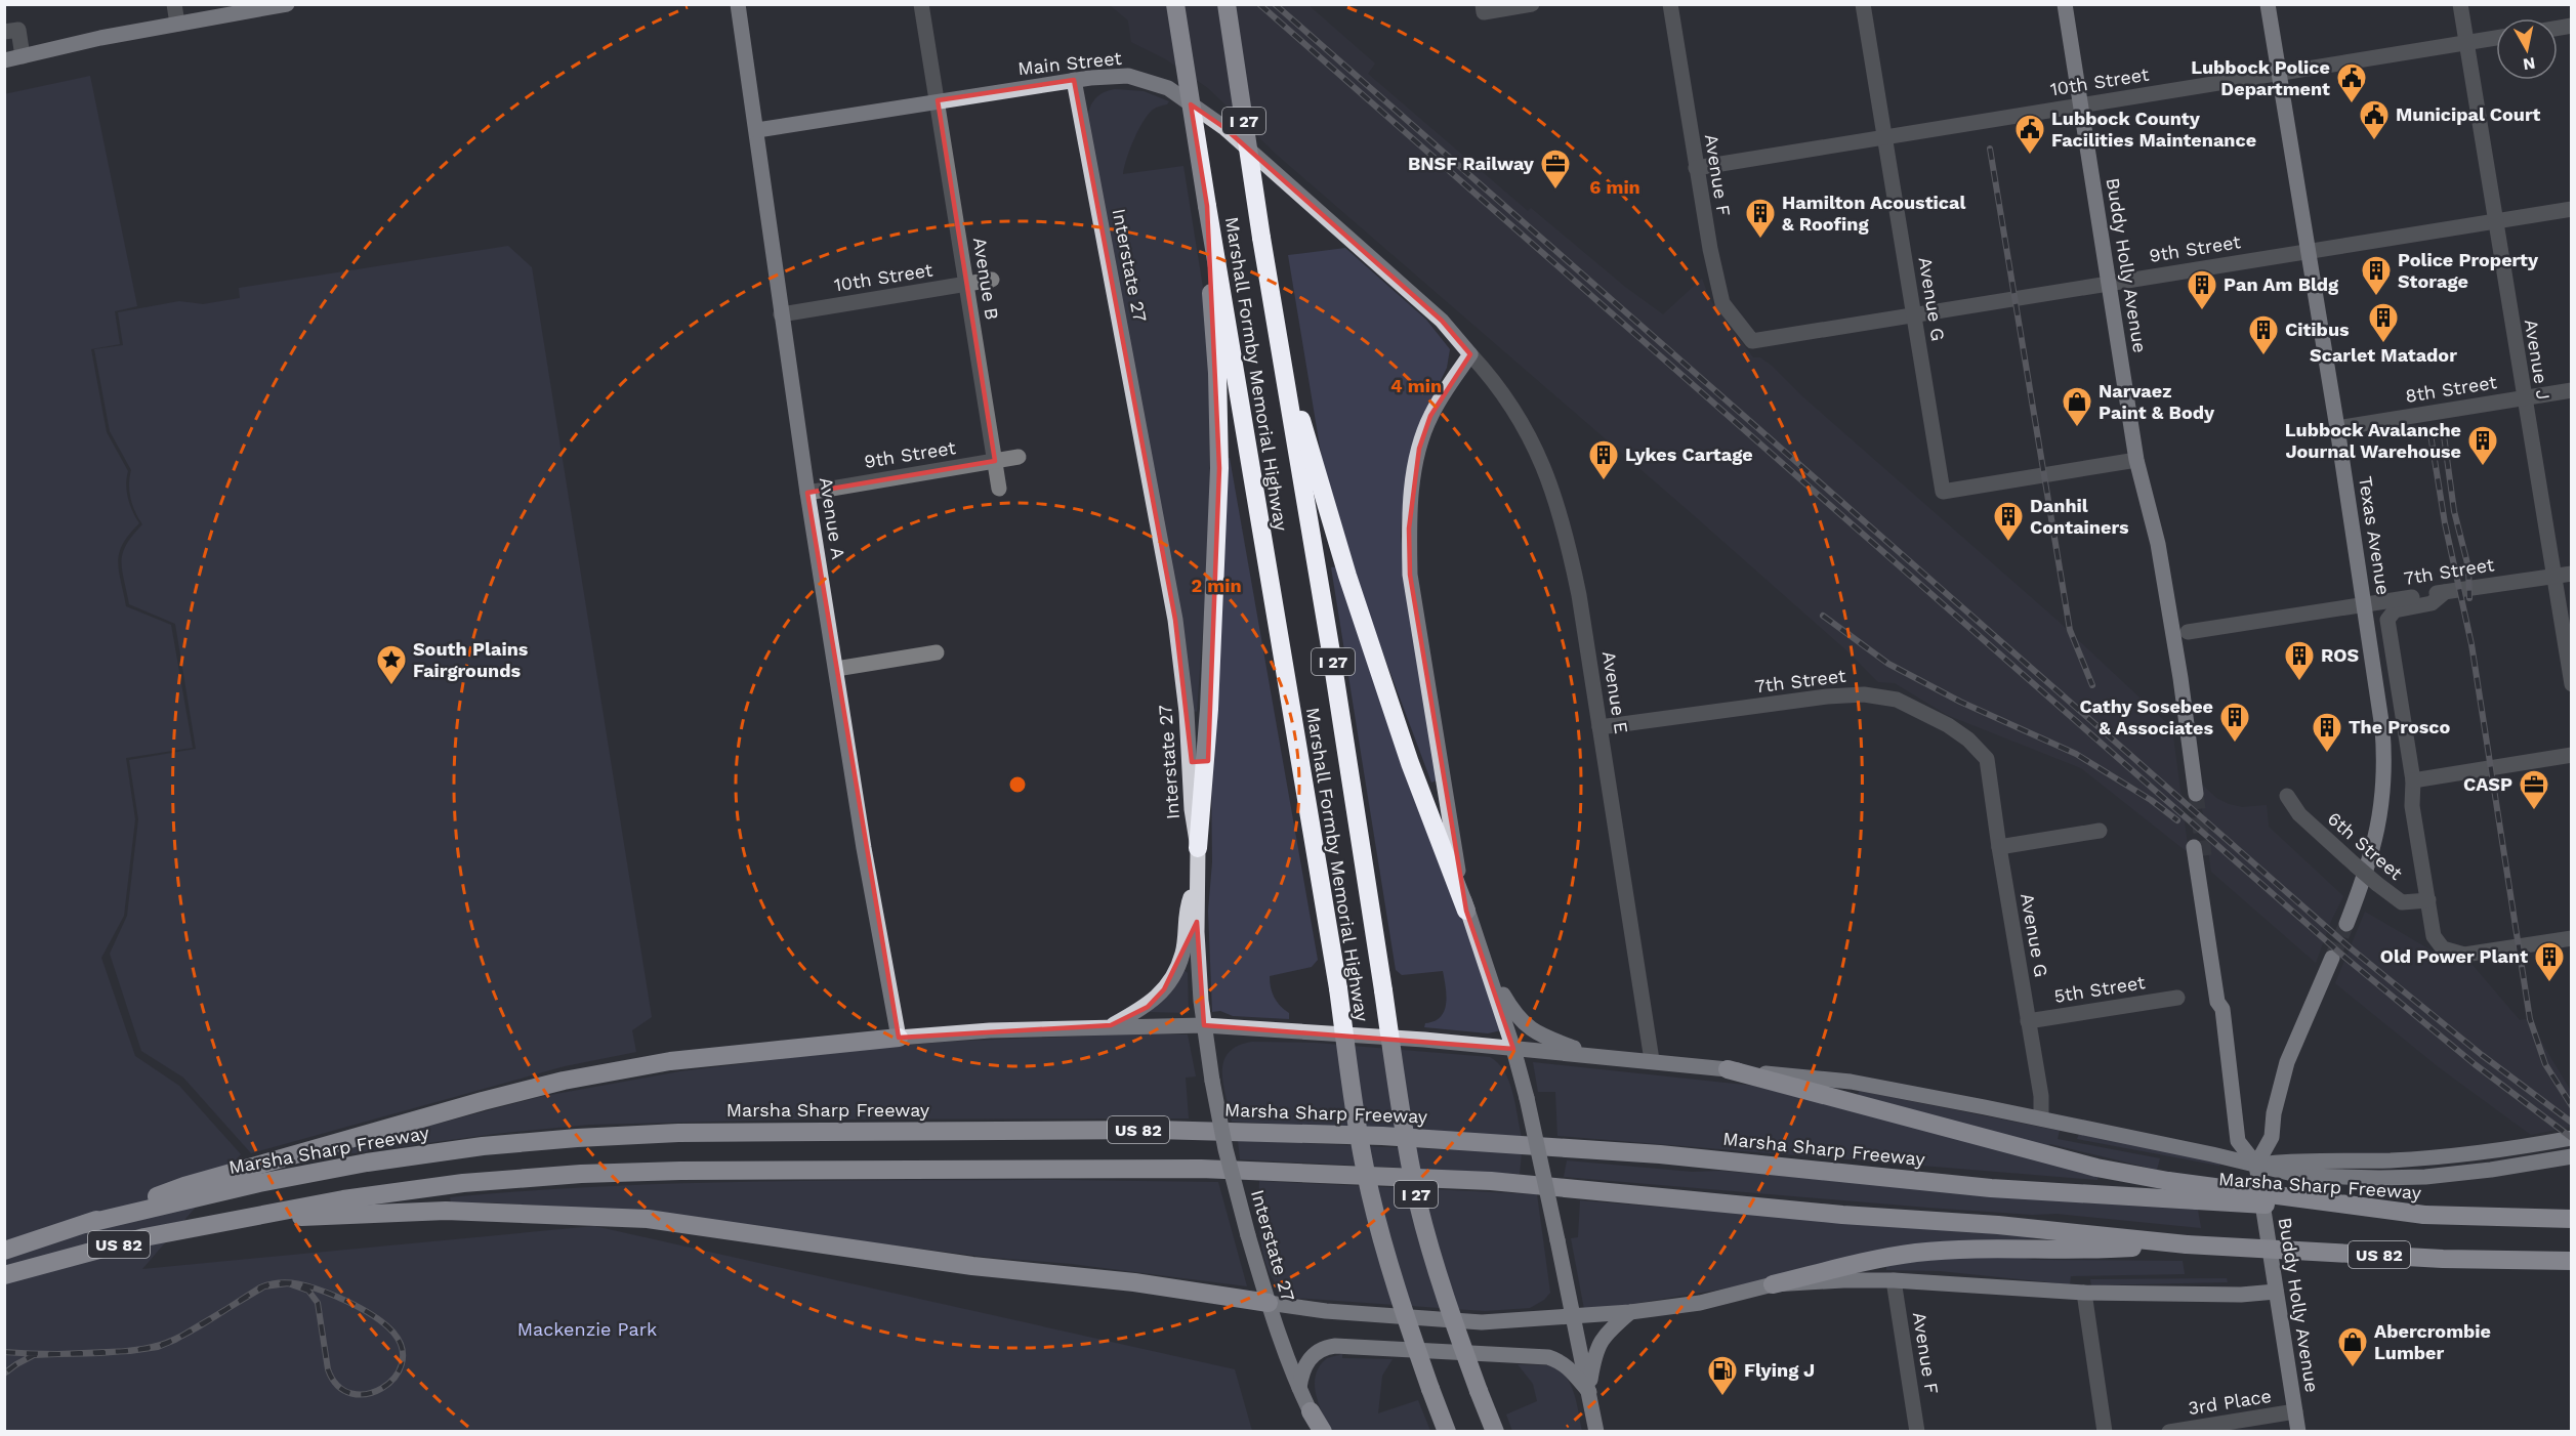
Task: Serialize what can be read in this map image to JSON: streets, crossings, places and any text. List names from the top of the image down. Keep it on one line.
{"streets":{"highway":["I 27","Marshall Formby Memorial Highway","Marsha Sharp Freeway","US 82"],"main road":["Main Street","Interstate 27","Buddy Holly Avenue","Avenue A","Texas Avenue"],"street":["10th Street","Avenue F","9th Street","Avenue B","Avenue G","Avenue J","8th Street","7th Street","Avenue E","6th Street","5th Street","3rd Place"]},"crossings":[["Main Street","Interstate 27"],["Main Street","Avenue B"],["Main Street","Avenue A"],["Main Street","Avenue E"],["10th Street","Avenue F"],["10th Street","Buddy Holly Avenue"],["10th Street","Avenue B"],["10th Street","Avenue G"],["10th Street","Avenue J"],["10th Street","Avenue A"],["10th Street","Texas Avenue"],["Avenue F","9th Street"],["9th Street","Buddy Holly Avenue"],["9th Street","Avenue B"],["9th Street","Avenue G"],["9th Street","Avenue J"],["9th Street","Avenue A"],["9th Street","Texas Avenue"],["Interstate 27","Marsha Sharp Freeway"],["Buddy Holly Avenue","Avenue G"],["Buddy Holly Avenue","Marsha Sharp Freeway"],["Buddy Holly Avenue","3rd Place"],["Avenue G","7th Street"],["Avenue G","5th Street"],["Avenue G","Marsha Sharp Freeway"],["Avenue J","8th Street"],["Avenue J","7th Street"],["8th Street","Texas Avenue"],["Avenue A","Marsha Sharp Freeway"],["Texas Avenue","7th Street"],["Texas Avenue","6th Street"],["7th Street","Avenue E"],["Avenue E","Marsha Sharp Freeway"],["Marsha Sharp Freeway","US 82"]],"parks":["Mackenzie Park"],"places":{"public building":["Lubbock Police Department","Municipal Court","Lubbock County Facilities Maintenance"],"office":["BNSF Railway","CASP"],"building":["Hamilton Acoustical & Roofing","Police Property Storage","Pan Am Bldg","Scarlet Matador","Citibus","Lubbock Avalanche Journal Warehouse","Lykes Cartage","Danhil Containers","ROS","Cathy Sosebee & Associates","The Prosco","Old Power Plant"],"shop":["Narvaez Paint & Body","Abercrombie Lumber"],"place":["South Plains Fairgrounds"],"fuel station":["Flying J"]},"north":"bottom","rings":["6 min","4 min","2 min"]}
